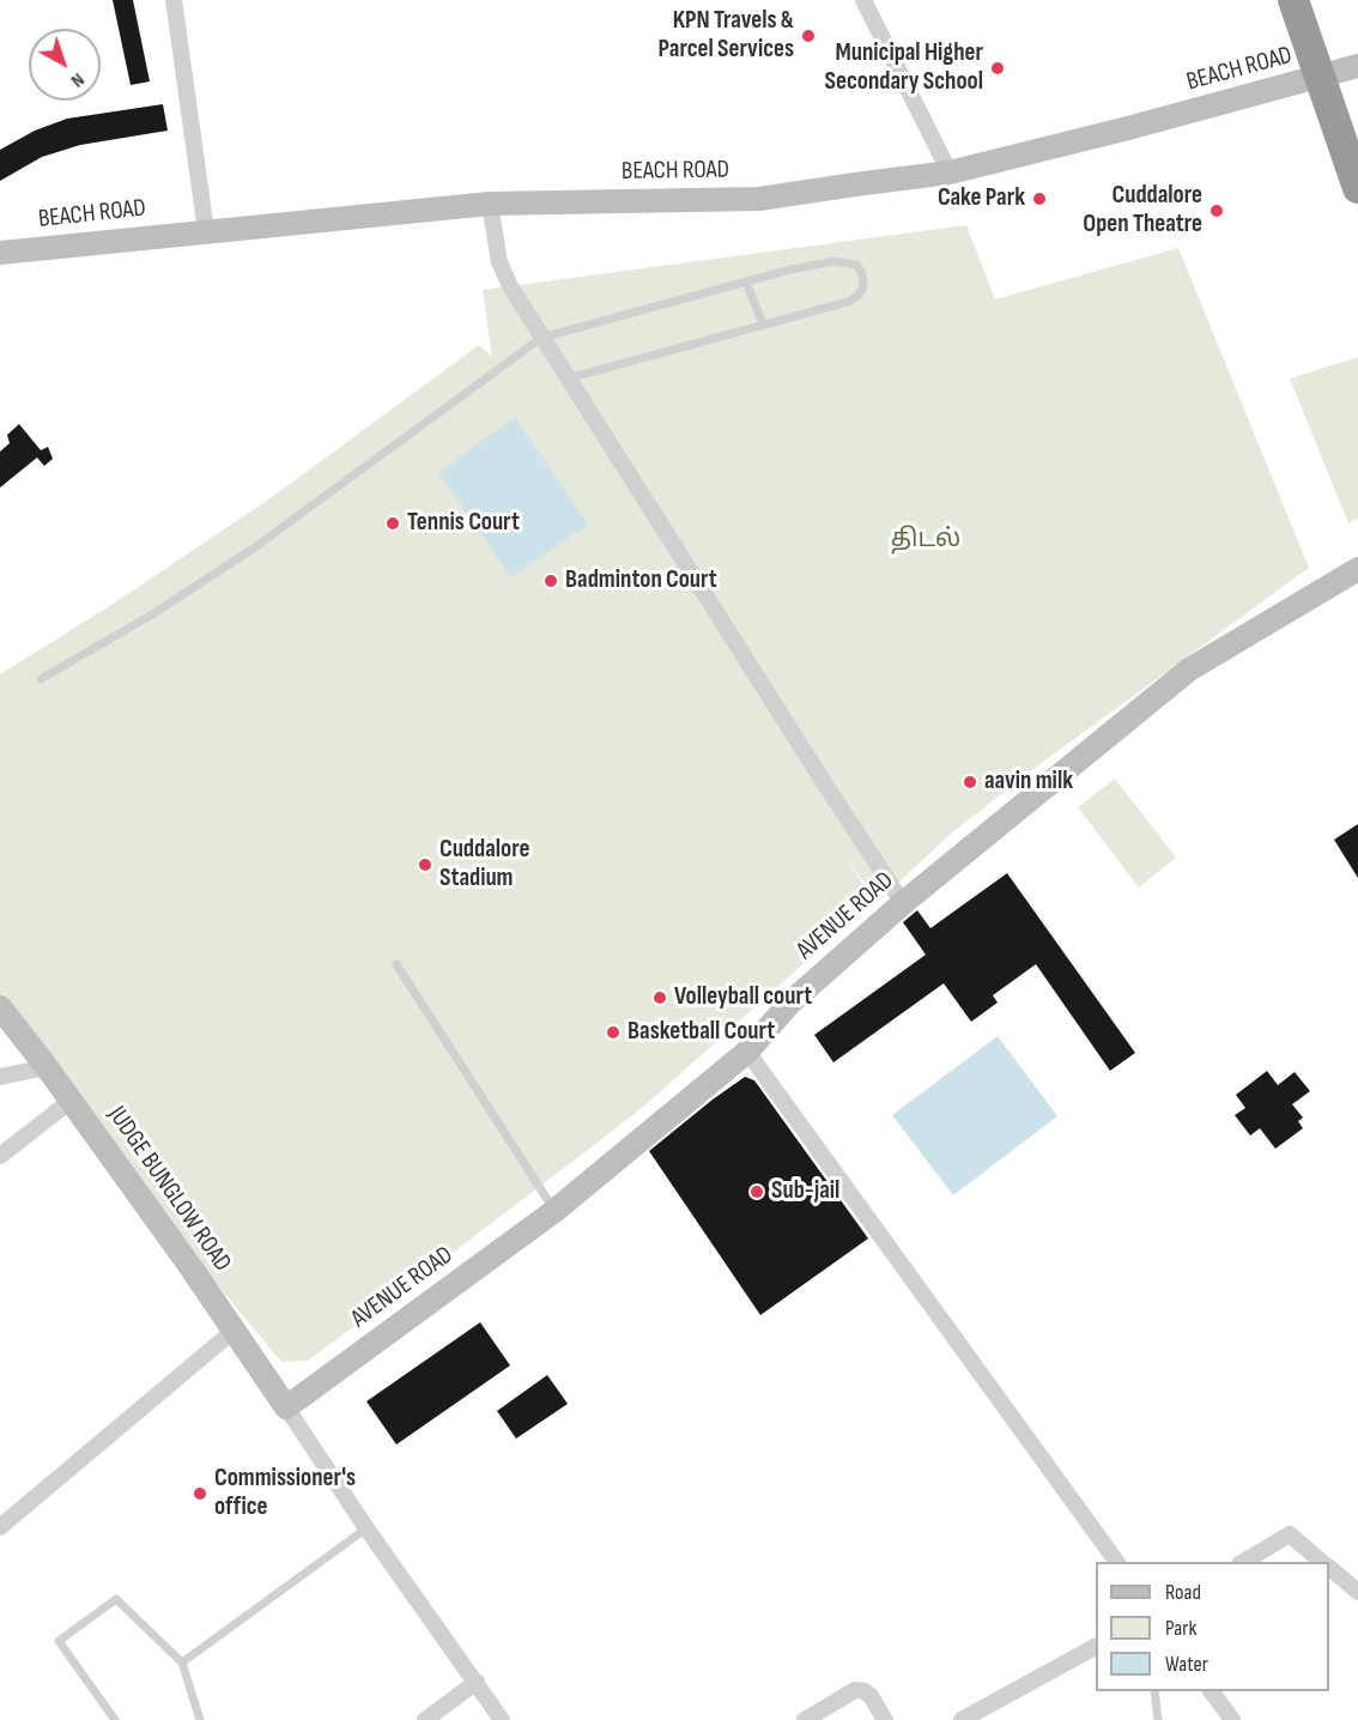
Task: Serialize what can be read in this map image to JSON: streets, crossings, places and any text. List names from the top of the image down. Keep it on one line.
{"streets":{"street":["BEACH ROAD","AVENUE ROAD","JUDGE BUNGLOW ROAD"]},"crossings":[["AVENUE ROAD","JUDGE BUNGLOW ROAD"]],"parks":["திடல்"],"places":["KPN Travels & Parcel Services","Municipal Higher Secondary School","Cake Park","Cuddalore Open Theatre","Tennis Court","Badminton Court","aavin milk","Cuddalore Stadium","Volleyball court","Basketball Court","Sub-jail","Commissioner's office"],"legend":["Road","Park","Water"],"north":"bottom right"}
